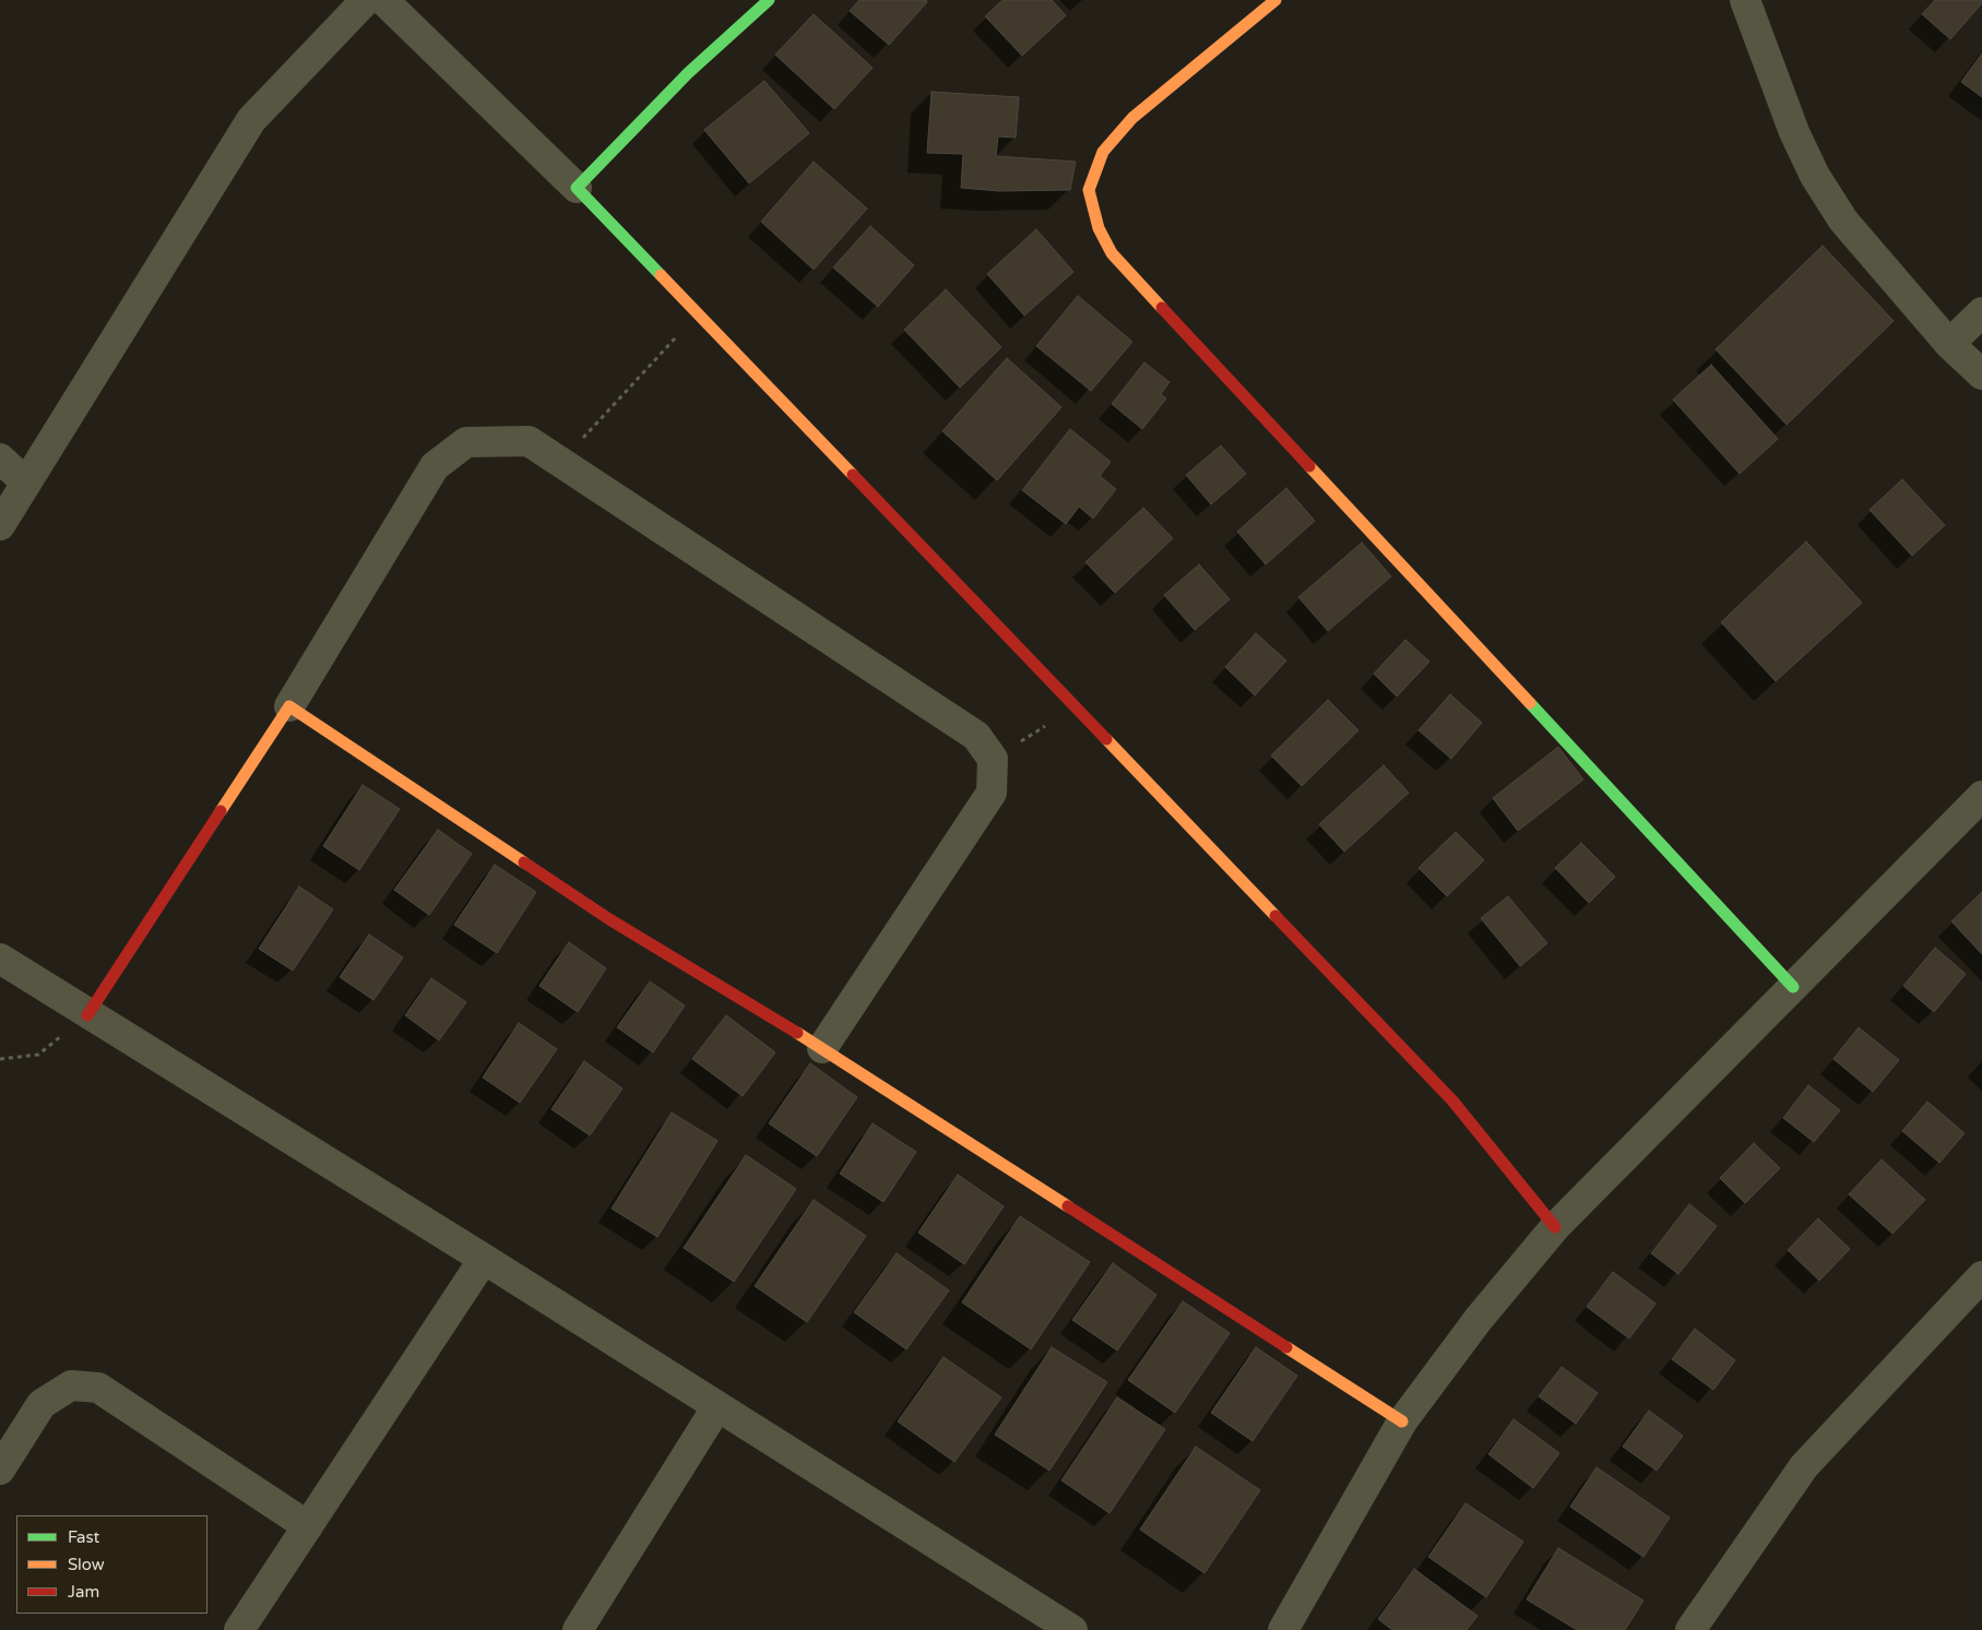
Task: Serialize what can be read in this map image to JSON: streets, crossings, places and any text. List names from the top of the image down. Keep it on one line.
{"legend":["Fast","Slow","Jam"]}
